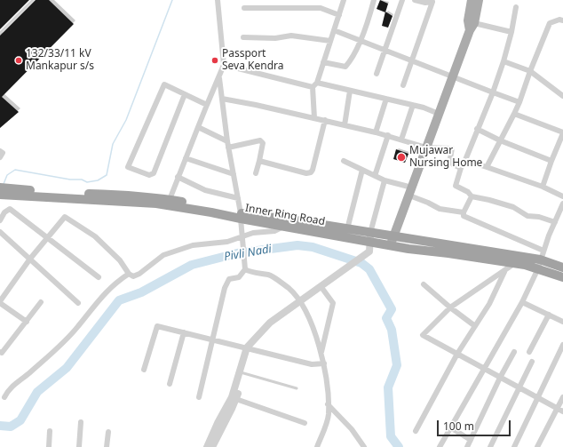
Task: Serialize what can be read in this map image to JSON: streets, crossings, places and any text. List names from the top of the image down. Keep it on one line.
{"streets":{"highway":["Inner Ring Road"]},"water":["Pivli Nadi"],"places":["132/33/11 kV Mankapur s/s","Passport Seva Kendra","Mujawar Nursing Home"],"scale_bar":"100 m"}
